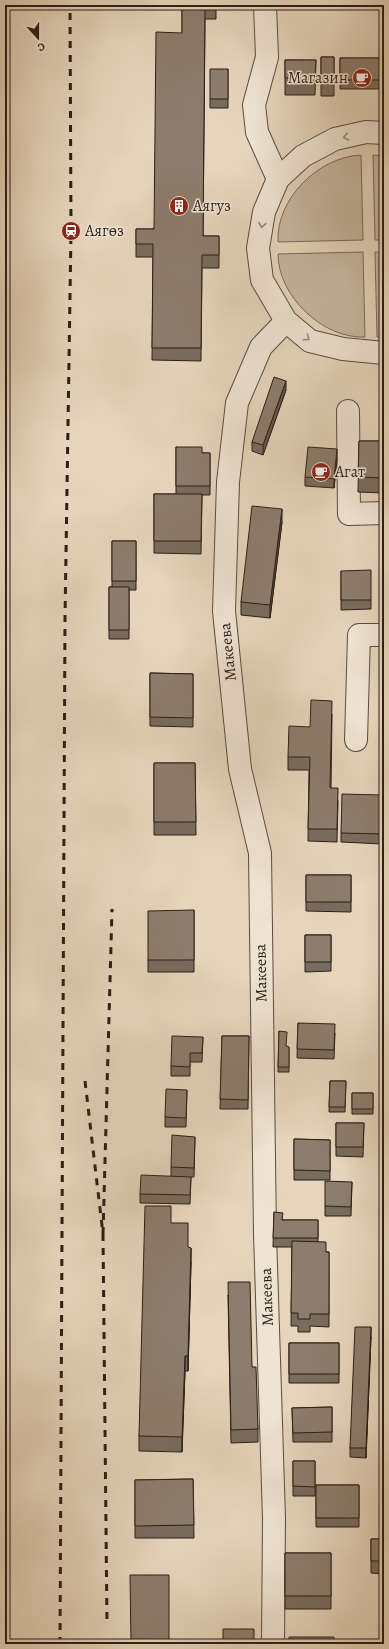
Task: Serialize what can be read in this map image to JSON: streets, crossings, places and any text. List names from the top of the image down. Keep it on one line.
{"streets":{"street":["Макеева"]},"places":{"cafe":["Магазин","Агат"],"building":["Аягуз"],"station":["Аягөз"]},"north":"bottom"}
